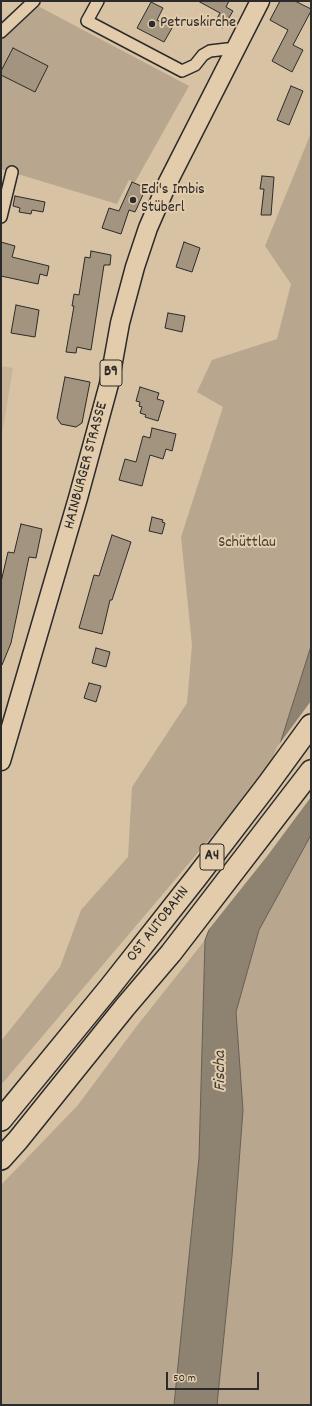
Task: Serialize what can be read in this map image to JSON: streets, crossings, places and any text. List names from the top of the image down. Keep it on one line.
{"streets":{"highway":["A4","OST AUTOBAHN"],"main road":["B9","HAINBURGER STRASSE"]},"water":["Fischa"],"parks":["Schüttlau"],"places":["Petruskirche","Edi's Imbis Stüberl"],"scale_bar":"50 m"}
